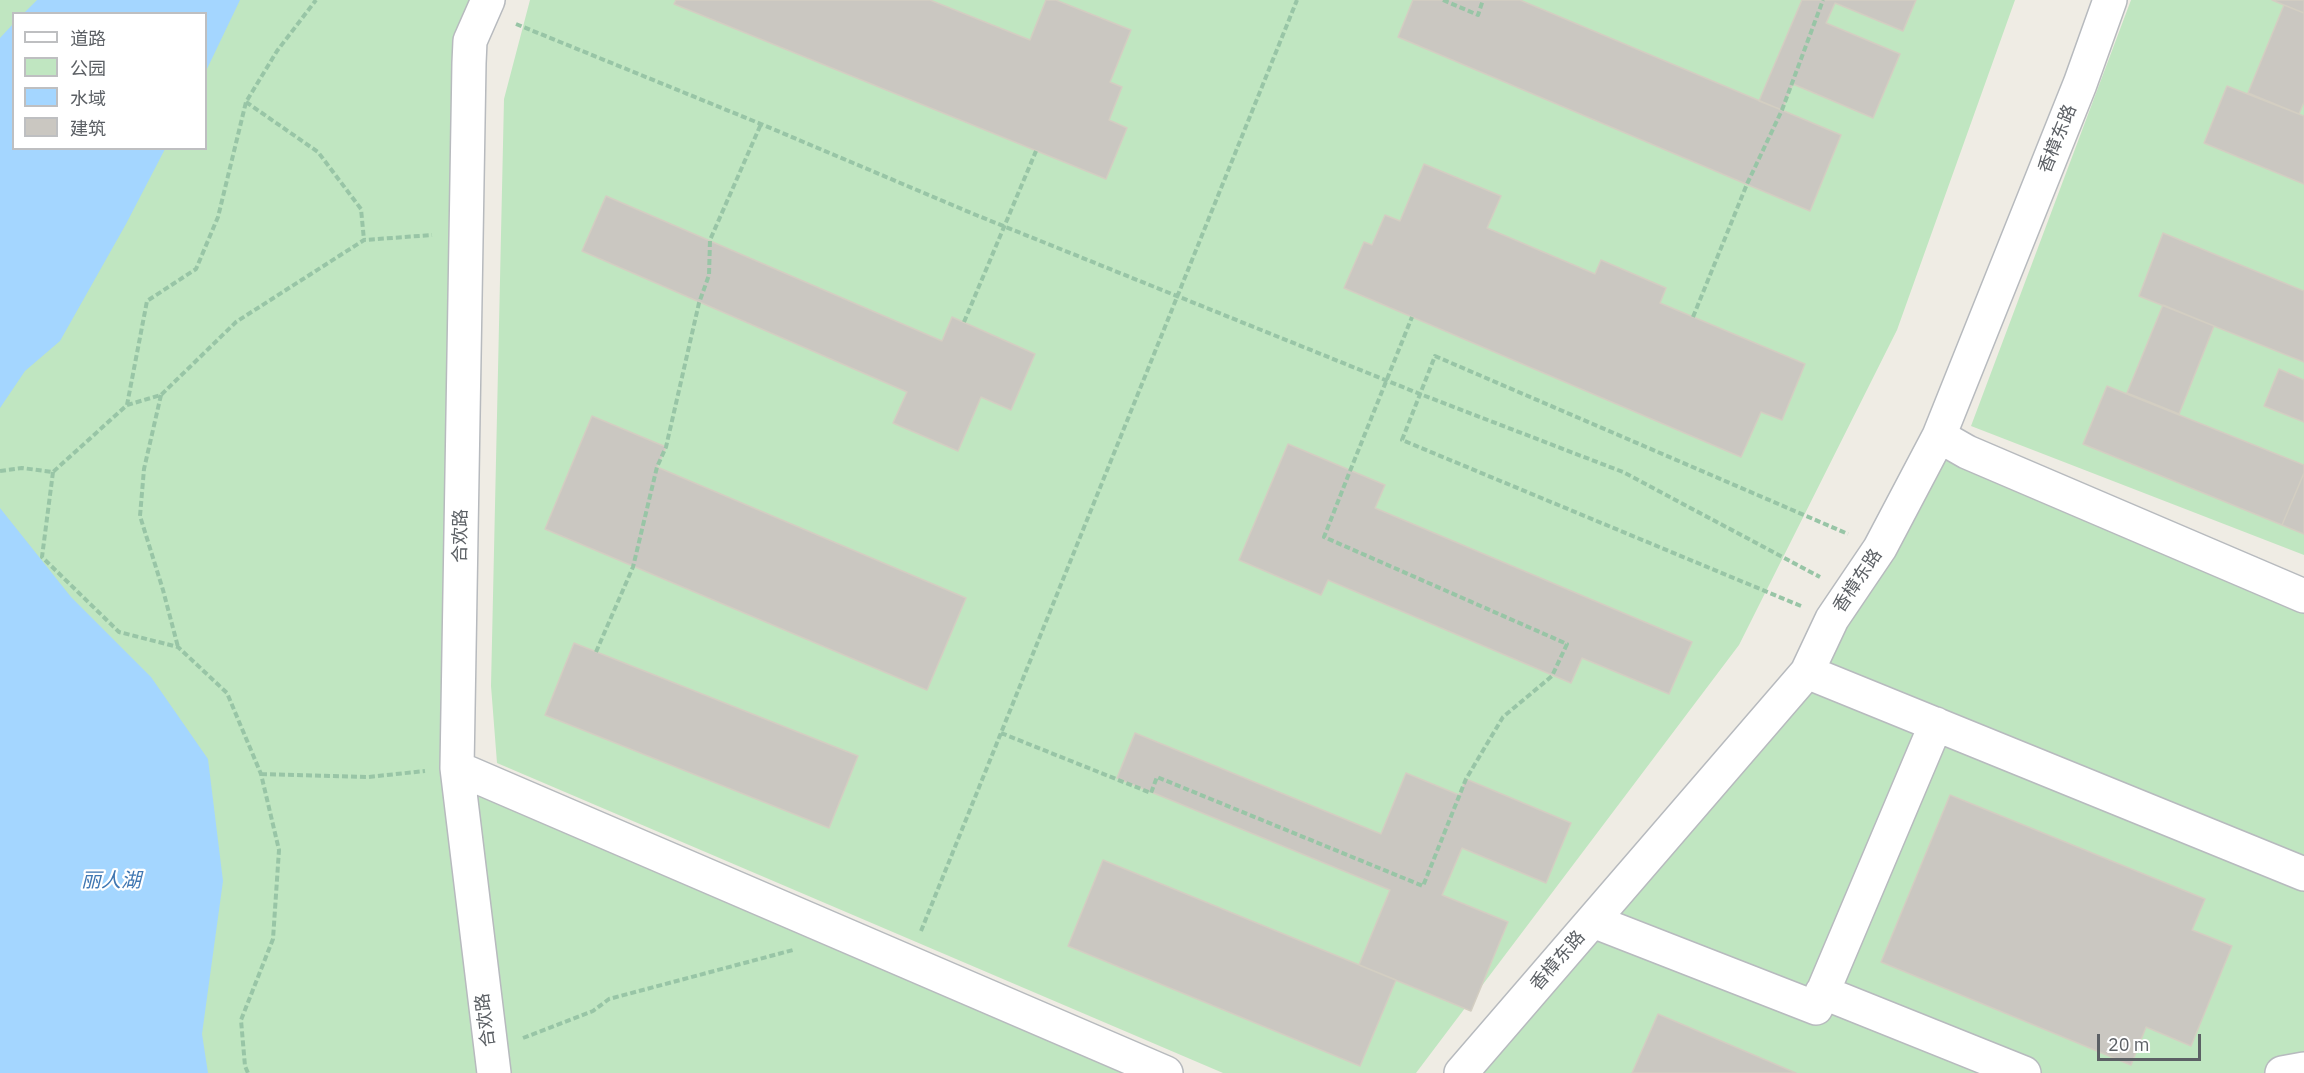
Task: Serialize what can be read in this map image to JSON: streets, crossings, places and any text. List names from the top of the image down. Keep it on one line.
{"streets":{"street":["香樟东路","合欢路"]},"water":["丽人湖"],"legend":["道路","公园","水域","建筑"],"scale_bar":"20 m"}
